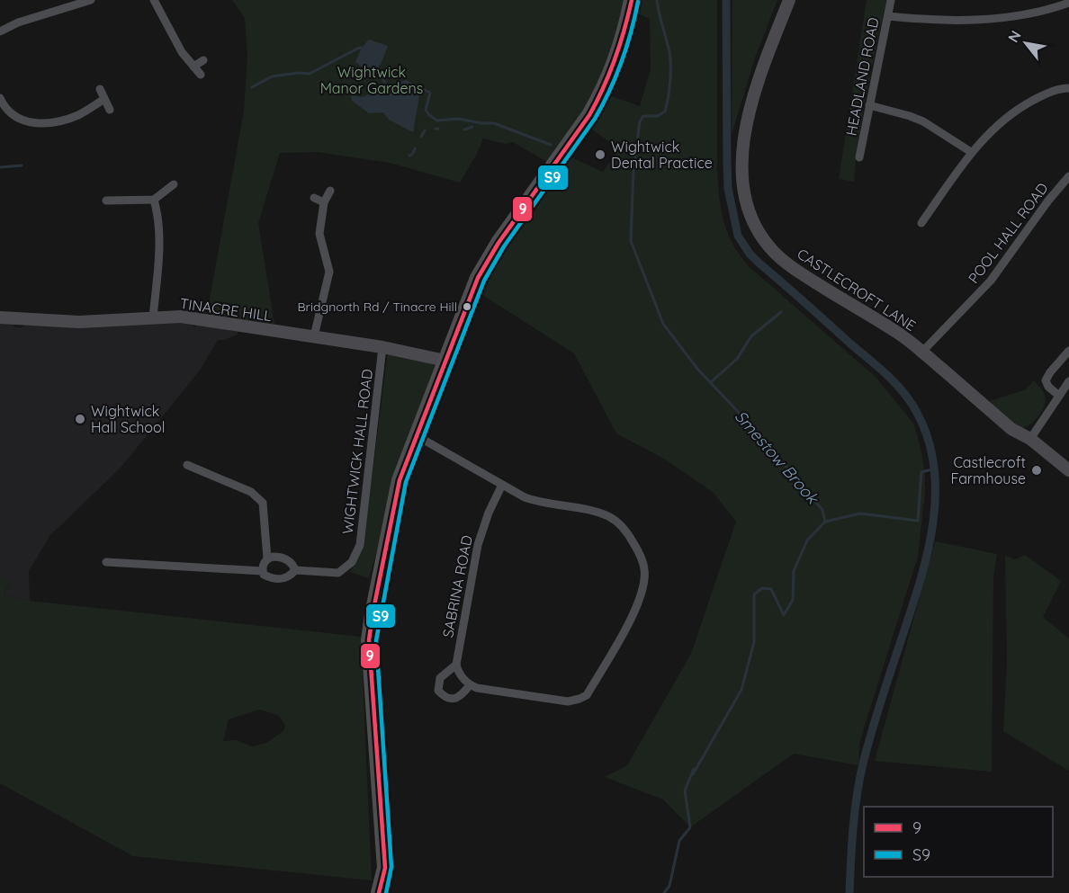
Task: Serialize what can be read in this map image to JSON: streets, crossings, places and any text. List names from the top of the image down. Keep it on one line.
{"streets":{"street":["HEADLAND ROAD","POOL HALL ROAD","CASTLECROFT LANE","TINACRE HILL","WIGHTWICK HALL ROAD","SABRINA ROAD"]},"crossings":[["POOL HALL ROAD","CASTLECROFT LANE"],["TINACRE HILL","WIGHTWICK HALL ROAD"]],"water":["Smestow Brook"],"parks":["Wightwick Manor Gardens"],"places":["Wightwick Dental Practice","Bridgnorth Rd / Tinacre Hill","Wightwick Hall School","Castlecroft Farmhouse"],"lines":["transit line 9","transit line S9"],"legend":["9","S9"],"north":"top left"}
